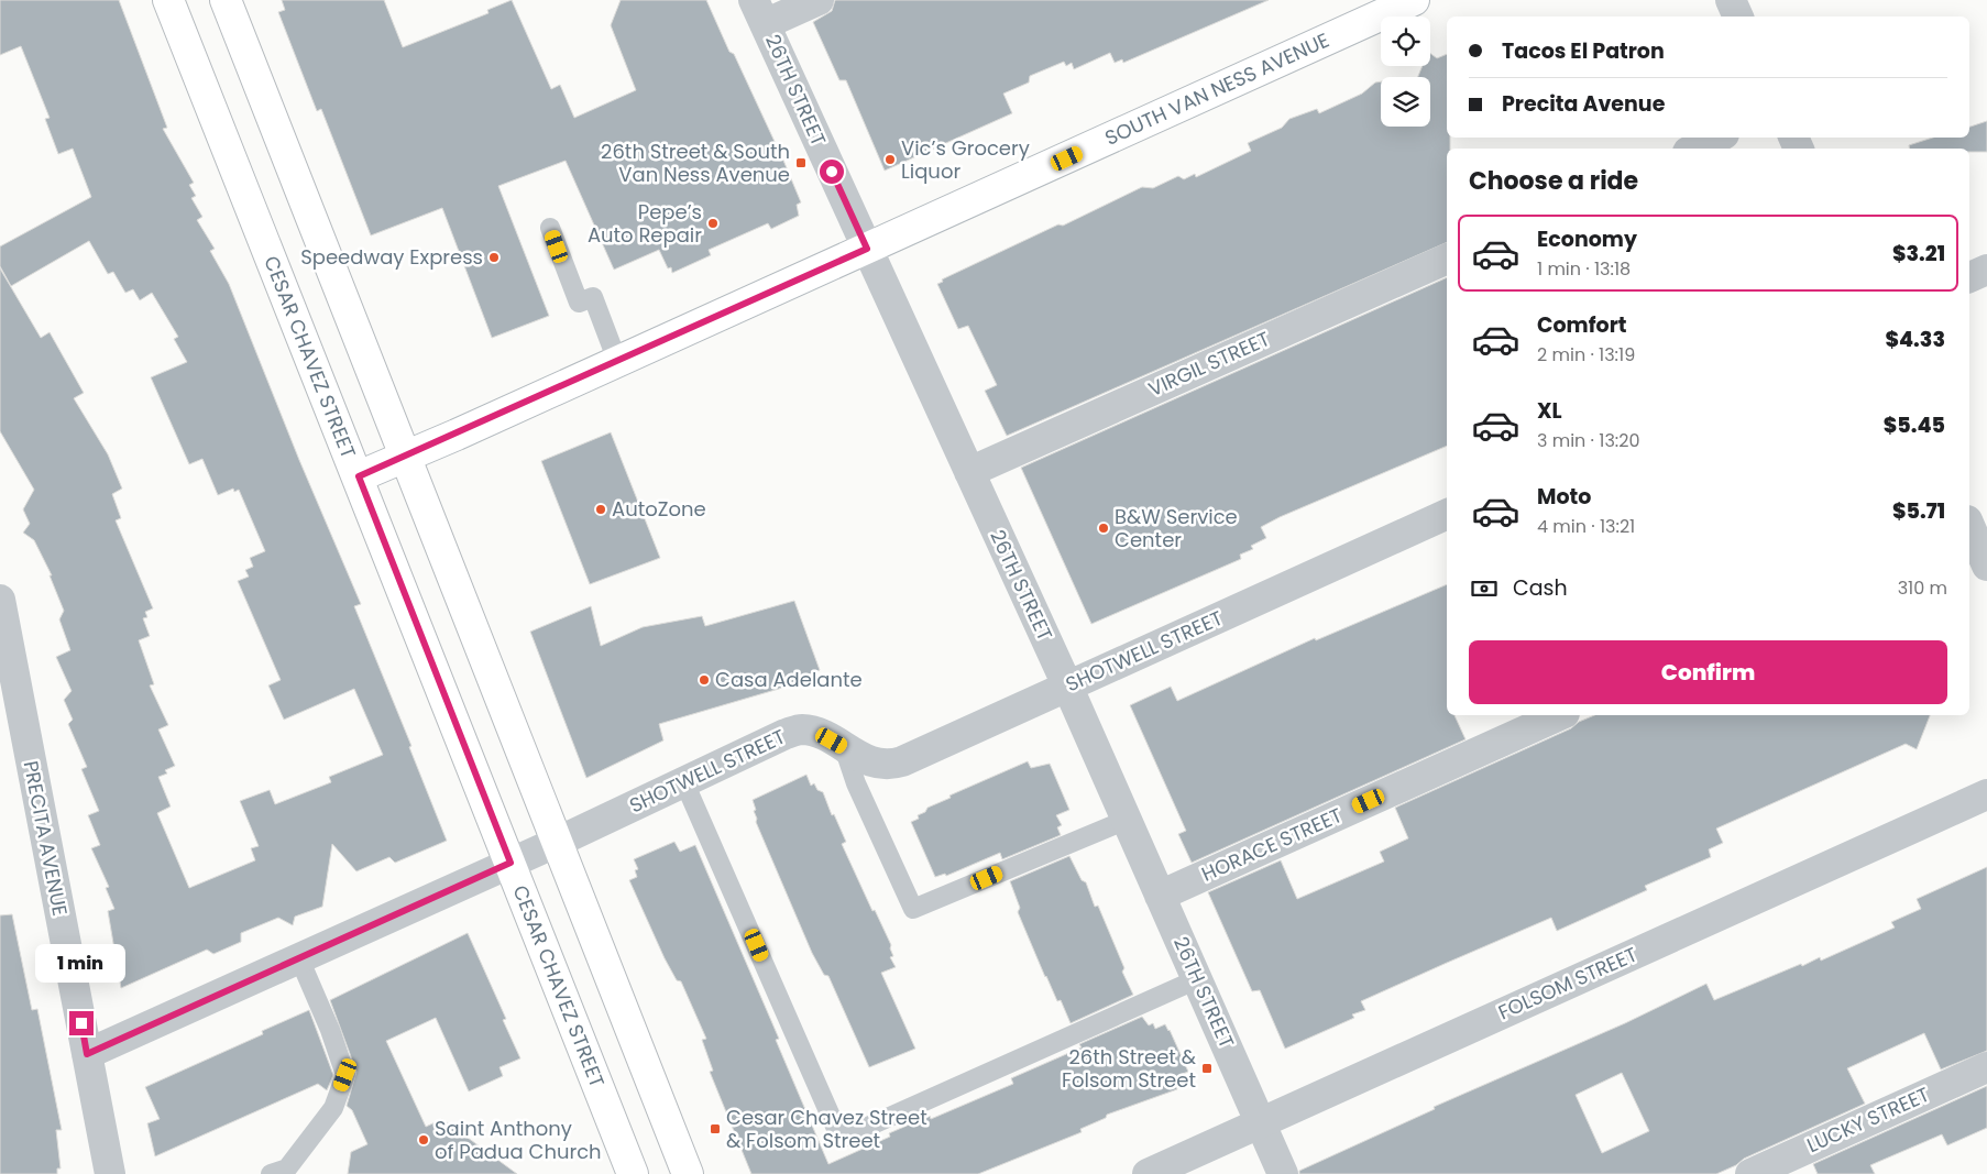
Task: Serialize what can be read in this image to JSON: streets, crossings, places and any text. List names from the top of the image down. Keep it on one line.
{"streets":{"main road":["SOUTH VAN NESS AVENUE","CESAR CHAVEZ STREET"],"street":["26TH STREET","VIRGIL STREET","SHOTWELL STREET","PRECITA AVENUE","HORACE STREET","FOLSOM STREET","LUCKY STREET"]},"crossings":[["SOUTH VAN NESS AVENUE","26TH STREET"],["SOUTH VAN NESS AVENUE","CESAR CHAVEZ STREET"],["26TH STREET","VIRGIL STREET"],["26TH STREET","SHOTWELL STREET"],["26TH STREET","HORACE STREET"],["26TH STREET","FOLSOM STREET"],["CESAR CHAVEZ STREET","SHOTWELL STREET"],["SHOTWELL STREET","PRECITA AVENUE"]],"places":{"other":["Vic’s Grocery Liquor","Pepe’s Auto Repair","Speedway Express","AutoZone","B&W Service Center","Casa Adelante","Saint Anthony of Padua Church"],"transit":["26th Street & South Van Ness Avenue","26th Street & Folsom Street","Cesar Chavez Street & Folsom Street"]},"page":{"banner":["Tacos El Patron","Precita Avenue"],"heading":"Choose a ride","list":[{"name":"Economy","note":"1 min · 13:18","value":"$3.21"},{"name":"Comfort","note":"2 min · 13:19","value":"$4.33"},{"name":"XL","note":"3 min · 13:20","value":"$5.45"},{"name":"Moto","note":"4 min · 13:21","value":"$5.71"}],"pay":["Cash","310 m"],"buttons":"Confirm","bubble":"1 min"}}
